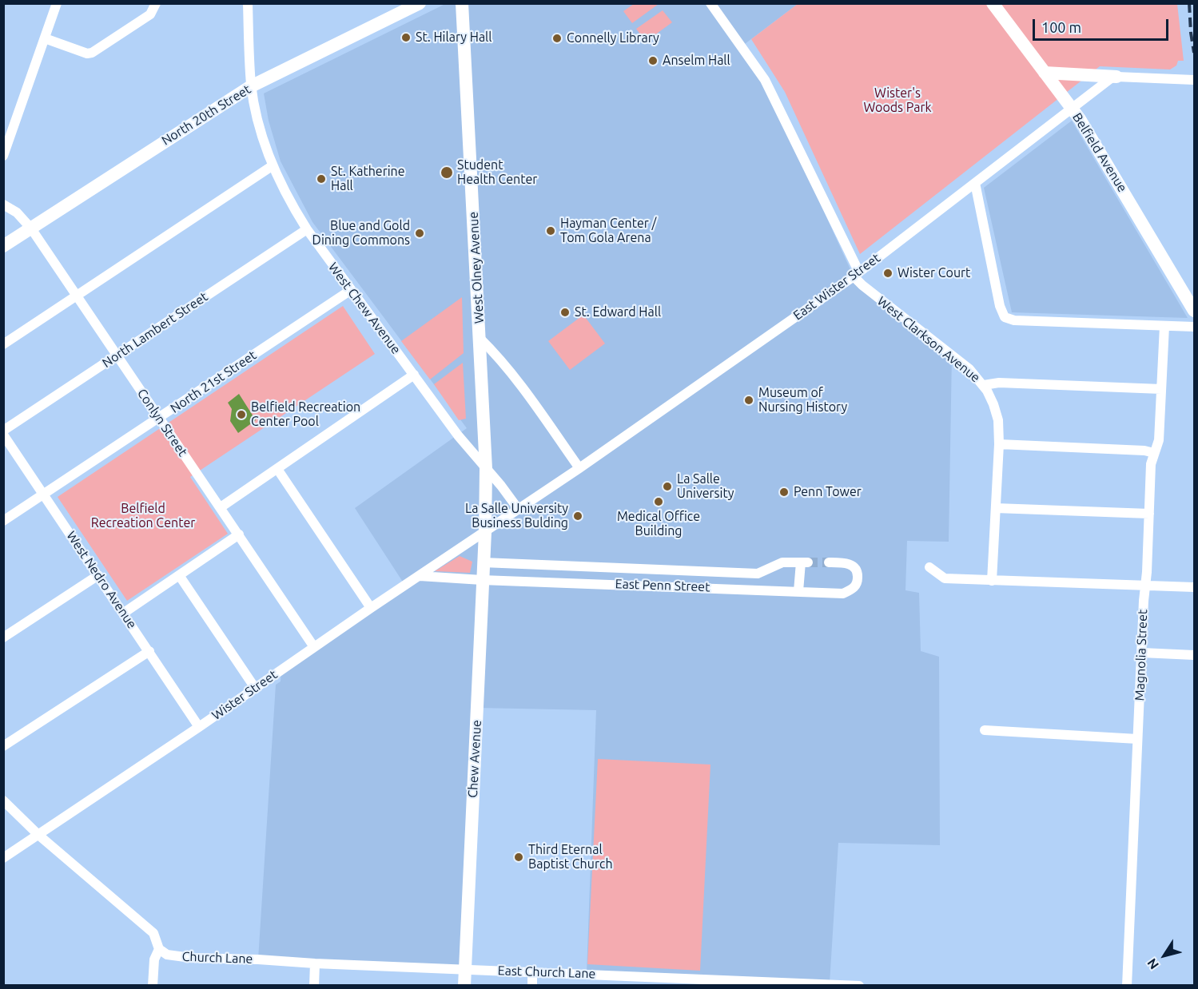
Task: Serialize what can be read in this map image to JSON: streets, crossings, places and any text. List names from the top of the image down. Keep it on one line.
{"streets":{"street":["North 20th Street","Belfield Avenue","West Olney Avenue","East Wister Street","West Chew Avenue","North Lambert Street","West Clarkson Avenue","North 21st Street","Conlyn Street","West Nedro Avenue","East Penn Street","Magnolia Street","Wister Street","Chew Avenue","Church Lane","East Church Lane"]},"crossings":[["North 20th Street","West Chew Avenue"],["North 20th Street","Conlyn Street"],["Belfield Avenue","East Wister Street"],["West Olney Avenue","East Wister Street"],["West Olney Avenue","West Chew Avenue"],["West Olney Avenue","Wister Street"],["West Olney Avenue","Chew Avenue"],["East Wister Street","West Chew Avenue"],["East Wister Street","West Clarkson Avenue"],["East Wister Street","Wister Street"],["East Wister Street","Chew Avenue"],["West Chew Avenue","North Lambert Street"],["West Chew Avenue","North 21st Street"],["North Lambert Street","Conlyn Street"],["North 21st Street","Conlyn Street"],["North 21st Street","West Nedro Avenue"],["Conlyn Street","Wister Street"],["West Nedro Avenue","Wister Street"],["East Penn Street","Wister Street"],["East Penn Street","Chew Avenue"],["Wister Street","Chew Avenue"],["Chew Avenue","Church Lane"],["Chew Avenue","East Church Lane"],["Church Lane","East Church Lane"]],"parks":["Wister's Woods Park","Belfield Recreation Center"],"places":["St. Hilary Hall","Connelly Library","Anselm Hall","Student Health Center","St. Katherine Hall","Hayman Center / Tom Gola Arena","Blue and Gold Dining Commons","Wister Court","St. Edward Hall","Museum of Nursing History","Belfield Recreation Center Pool","La Salle University","Penn Tower","Medical Office Building","La Salle University Business Bulding","Third Eternal Baptist Church"],"scale_bar":"100 m","north":"bottom left"}
